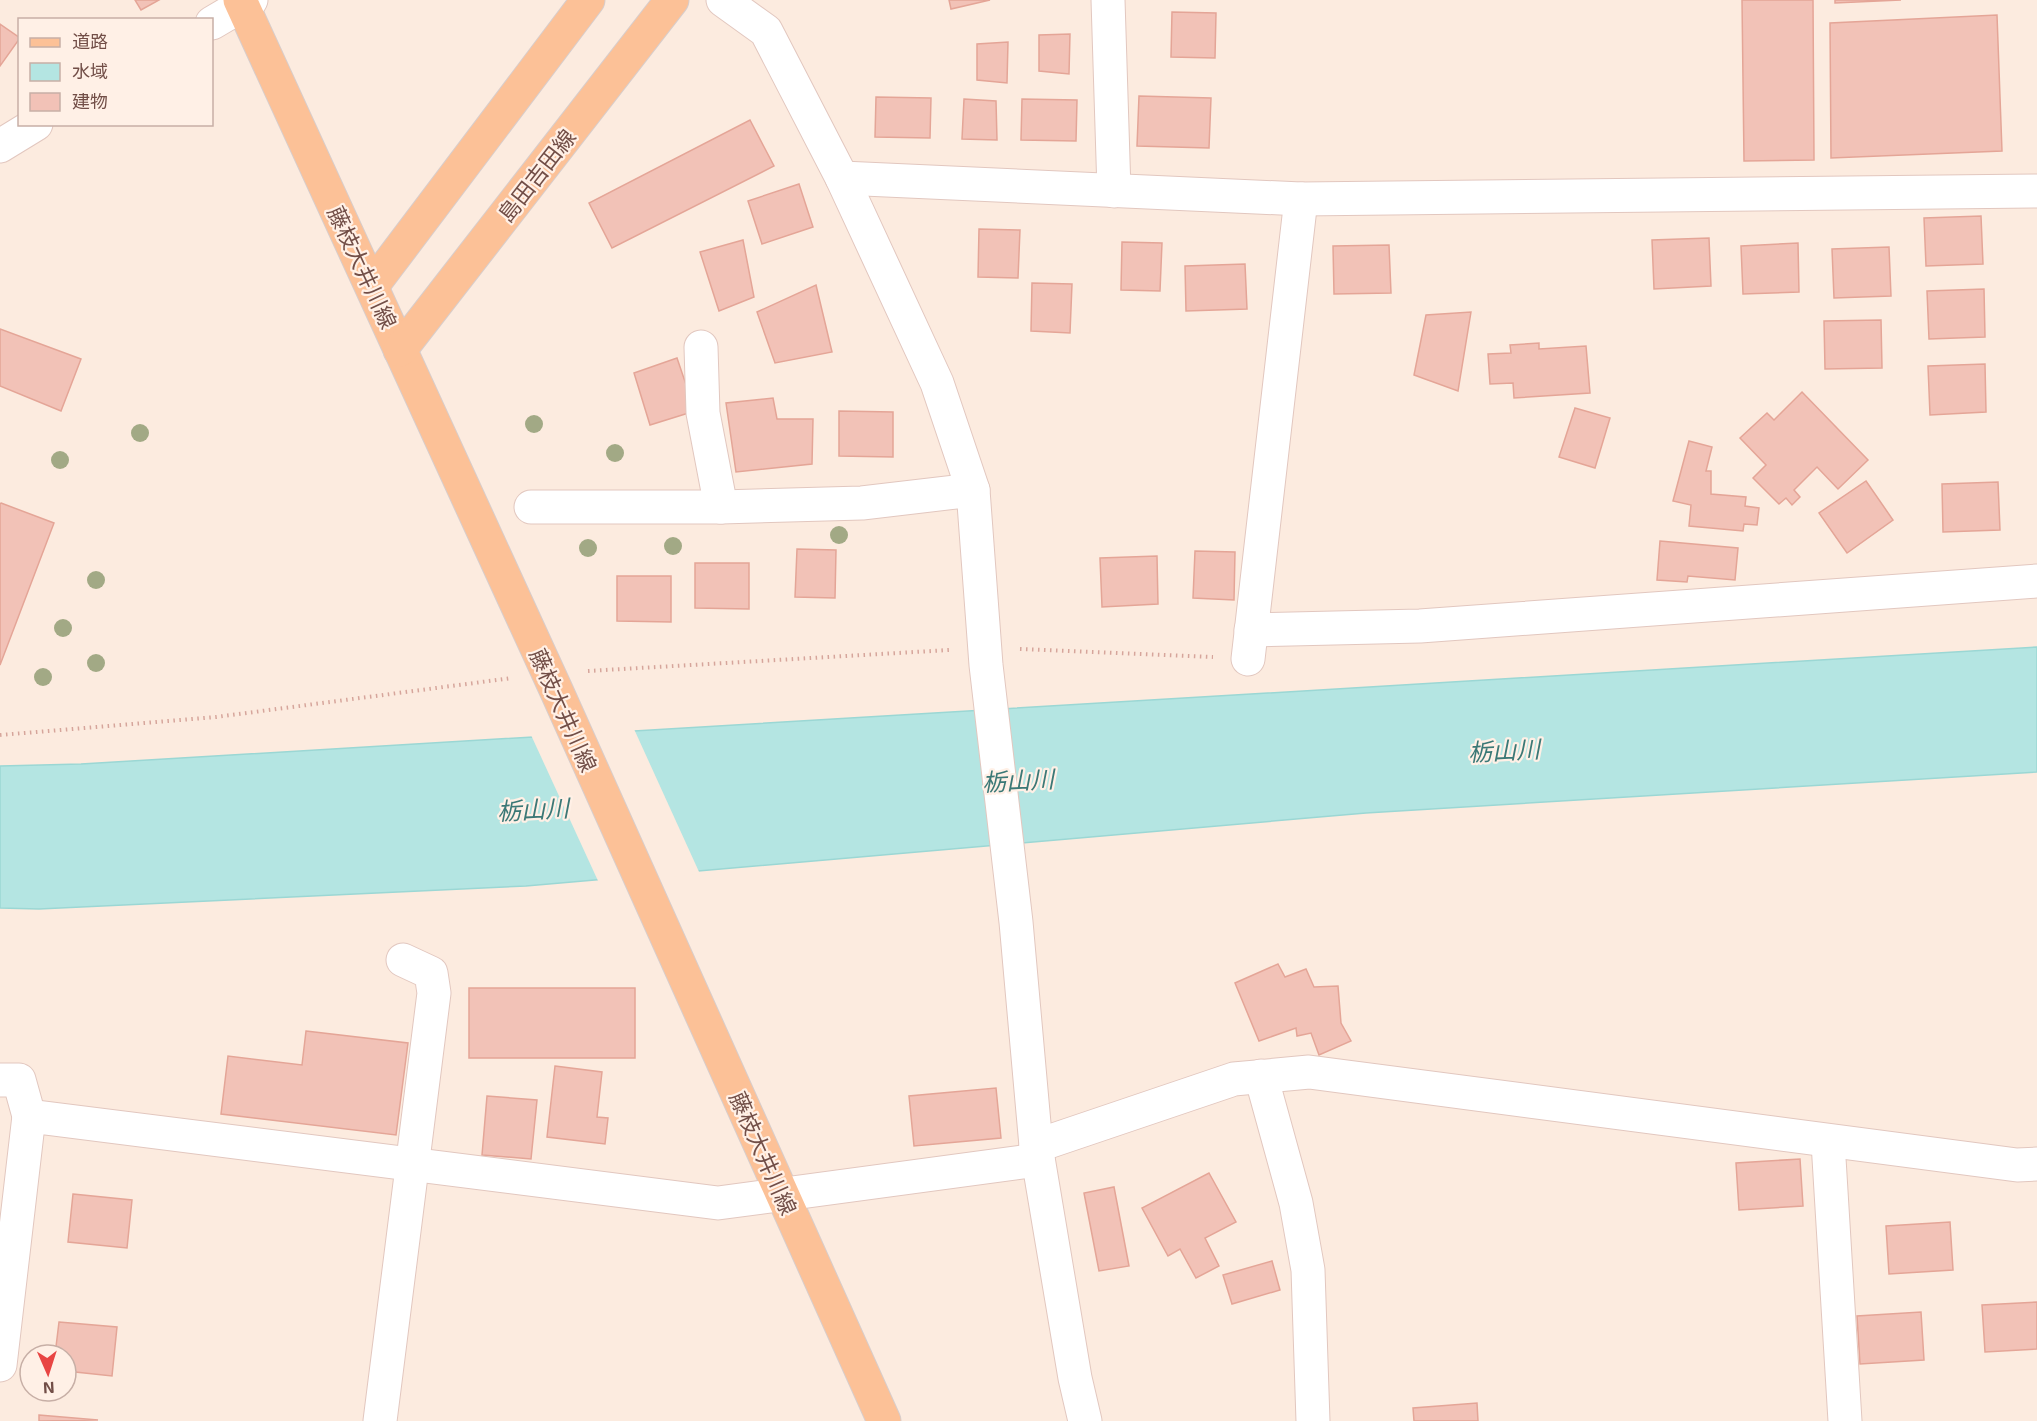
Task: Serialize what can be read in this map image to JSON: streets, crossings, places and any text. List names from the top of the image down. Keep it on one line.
{"streets":{"main road":["島田吉田線","藤枝大井川線"]},"crossings":[["島田吉田線","藤枝大井川線"]],"water":["栃山川"],"legend":["道路","水域","建物"],"north":"bottom"}
